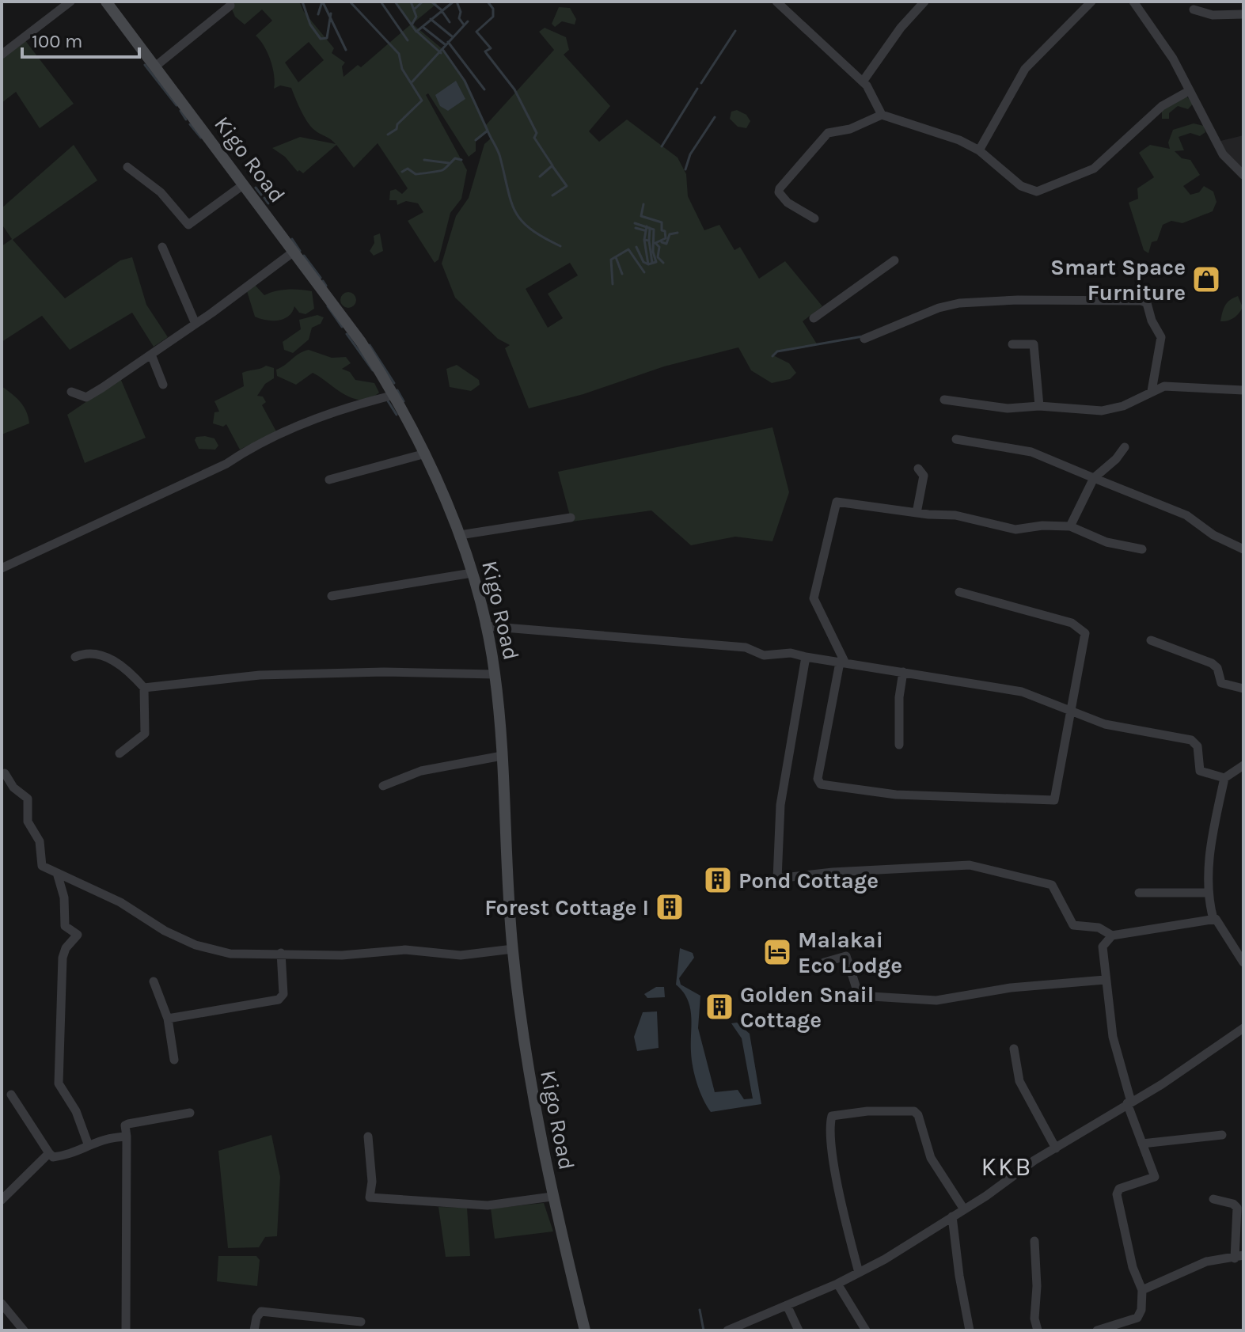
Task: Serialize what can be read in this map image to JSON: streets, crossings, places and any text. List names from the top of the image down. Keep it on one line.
{"streets":{"street":["Kigo Road"]},"districts":["KKB"],"places":{"shop":["Smart Space Furniture"],"building":["Pond Cottage","Forest Cottage I","Golden Snail Cottage"],"hotel":["Malakai Eco Lodge"]},"scale_bar":"100 m"}
